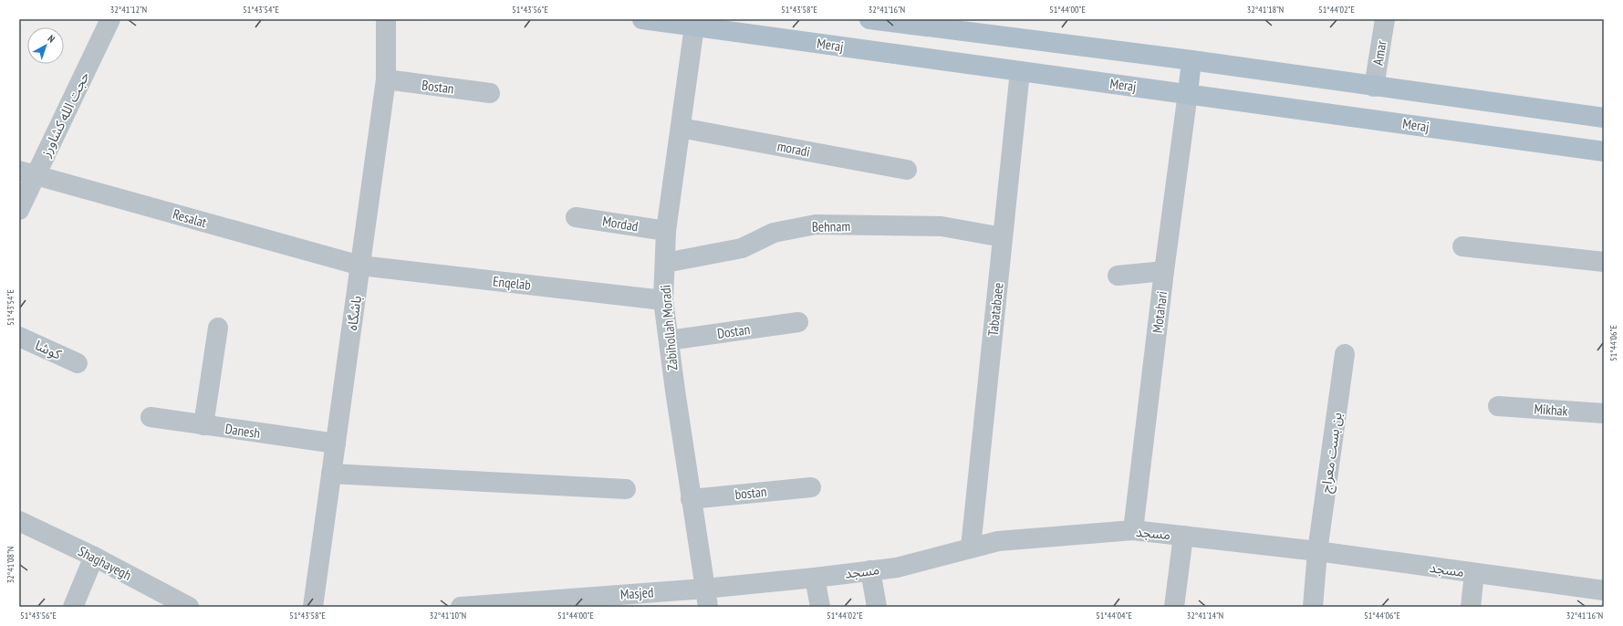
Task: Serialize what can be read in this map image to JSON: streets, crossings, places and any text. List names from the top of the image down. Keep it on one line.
{"streets":{"main road":["Meraj"],"street":["Amar","Bostan","حجت الله کشاورز","moradi","Resalat","Mordad","Behnam","Enqelab","Tabatabaee","Motahari","باشگاه","Zabihollah Moradi","Dostan","کوشا","Mikhak","Danesh","بن بست معراج","bostan","مسجد","Shaghayegh","Masjed"]},"crossings":[["Meraj","Tabatabaee"],["Meraj","Motahari"],["Meraj","Zabihollah Moradi"],["Bostan","باشگاه"],["حجت الله کشاورز","Resalat"],["moradi","Zabihollah Moradi"],["Resalat","Enqelab"],["Resalat","باشگاه"],["Mordad","Zabihollah Moradi"],["Behnam","Tabatabaee"],["Behnam","Zabihollah Moradi"],["Enqelab","باشگاه"],["Enqelab","Zabihollah Moradi"],["Tabatabaee","مسجد"],["Motahari","مسجد"],["باشگاه","Danesh"],["Zabihollah Moradi","Dostan"],["Zabihollah Moradi","bostan"],["Zabihollah Moradi","مسجد"],["Zabihollah Moradi","Masjed"],["بن بست معراج","مسجد"],["مسجد","Masjed"]],"north":"top right","coordinates":["32°41'12\"N","51°43'54\"E","51°43'56\"E","51°43'58\"E","32°41'16\"N","51°44'00\"E","32°41'18\"N","51°44'02\"E","51°44'06\"E","32°41'08\"N","32°41'10\"N","51°44'04\"E","32°41'14\"N"]}
